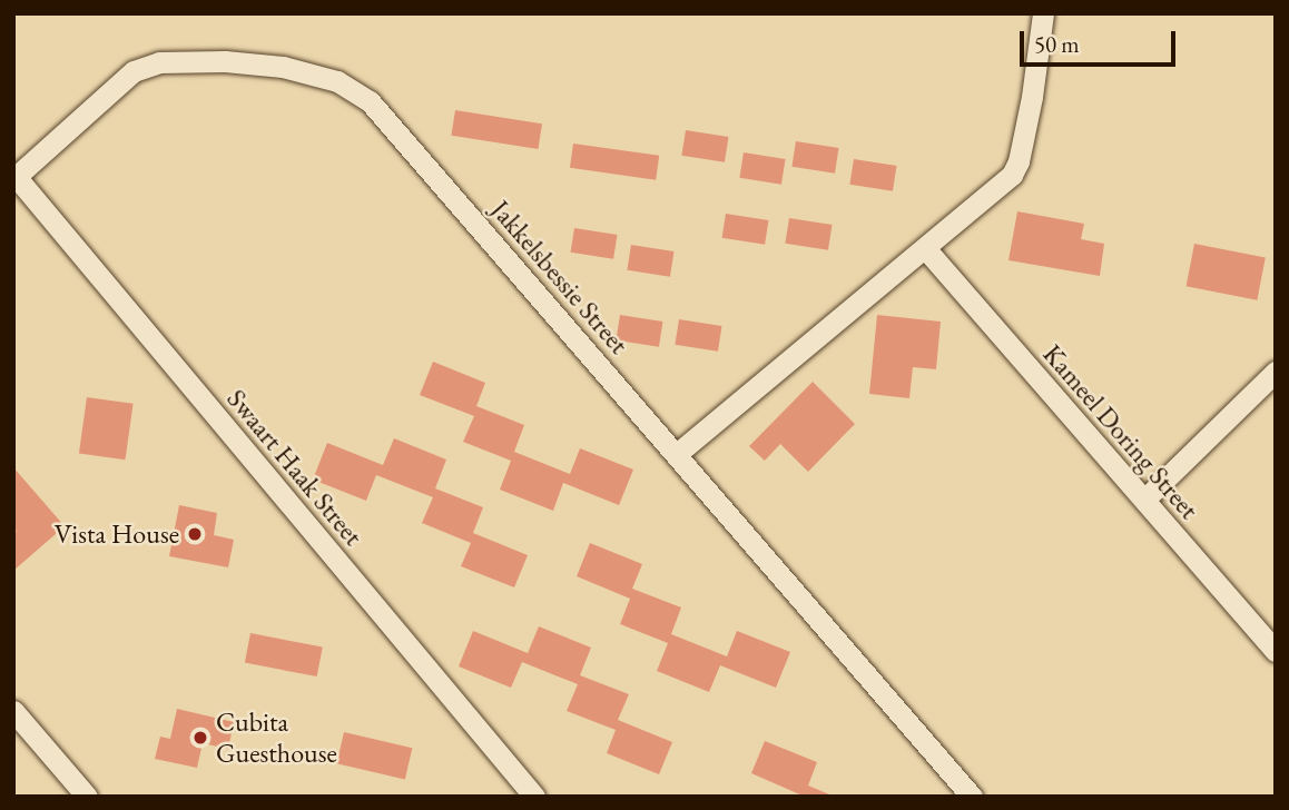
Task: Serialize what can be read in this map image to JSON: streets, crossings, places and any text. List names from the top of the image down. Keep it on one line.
{"streets":{"street":["Jakkelsbessie Street","Kameel Doring Street","Swaart Haak Street"]},"crossings":[["Jakkelsbessie Street","Swaart Haak Street"]],"places":["Vista House","Cubita Guesthouse"],"scale_bar":"50 m"}
